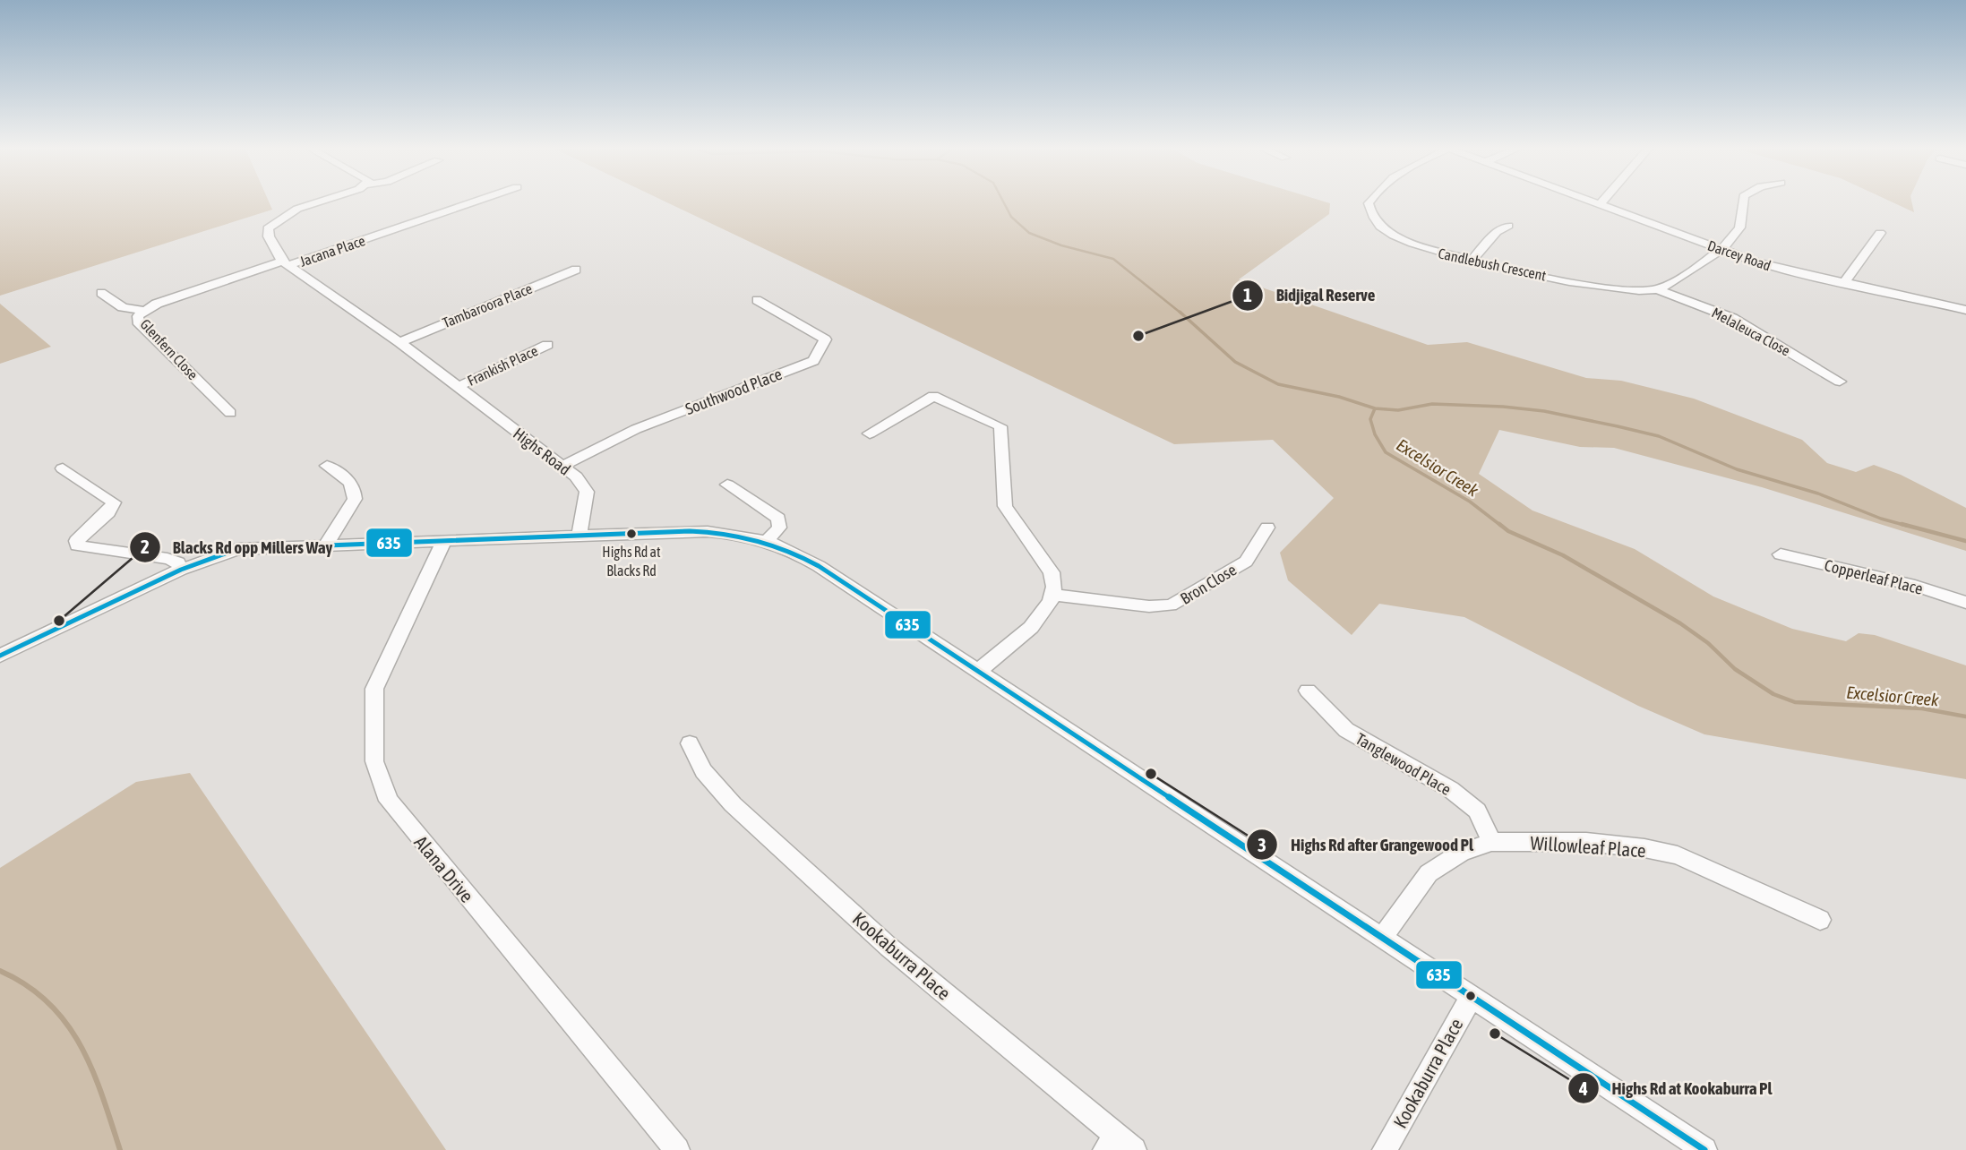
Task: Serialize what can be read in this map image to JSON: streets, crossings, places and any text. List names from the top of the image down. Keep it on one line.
{"streets":{"street":["Jacana Place","Darcey Road","Candlebush Crescent","Tambaroora Place","Melaleuca Close","Glenfern Close","Frankish Place","Southwood Place","Highs Road","Copperleaf Place","Bron Close","Tanglewood Place","Willowleaf Place","Alana Drive","Kookaburra Place"]},"crossings":[["Jacana Place","Glenfern Close"],["Jacana Place","Highs Road"],["Candlebush Crescent","Melaleuca Close"],["Tambaroora Place","Highs Road"],["Glenfern Close","Highs Road"],["Frankish Place","Highs Road"],["Southwood Place","Highs Road"],["Tanglewood Place","Willowleaf Place"]],"water":["Excelsior Creek"],"places":["Bidjigal Reserve","Highs Rd at Blacks Rd","Blacks Rd opp Millers Way","Highs Rd after Grangewood Pl","Highs Rd at Kookaburra Pl"],"lines":["transit line 635"]}
